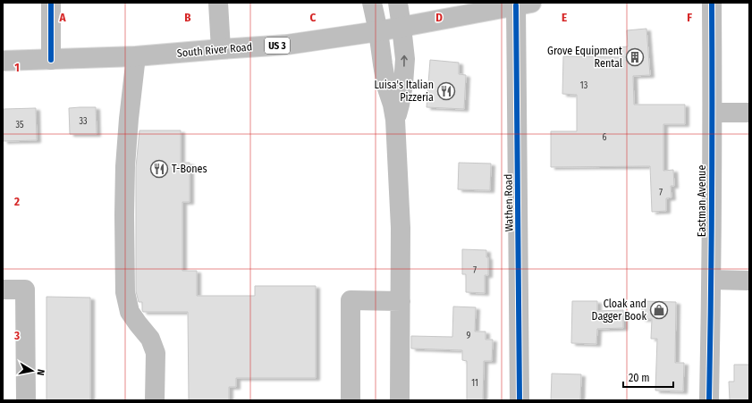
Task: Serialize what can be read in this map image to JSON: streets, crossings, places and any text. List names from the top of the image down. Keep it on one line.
{"streets":{"street":["US 3","South River Road","Eastman Avenue","Wathen Road"]},"crossings":[["South River Road","Wathen Road"]],"places":{"building":["Grove Equipment Rental"],"restaurant":["Luisa's Italian Pizzeria","T-Bones"],"shop":["Cloak and Dagger Book"]},"house_numbers":["13","33","35","6","7","7","9","11"],"scale_bar":"20 m","north":"right","grid":{"columns":["A","B","C","D","E","F"],"rows":["1","2","3"]}}
